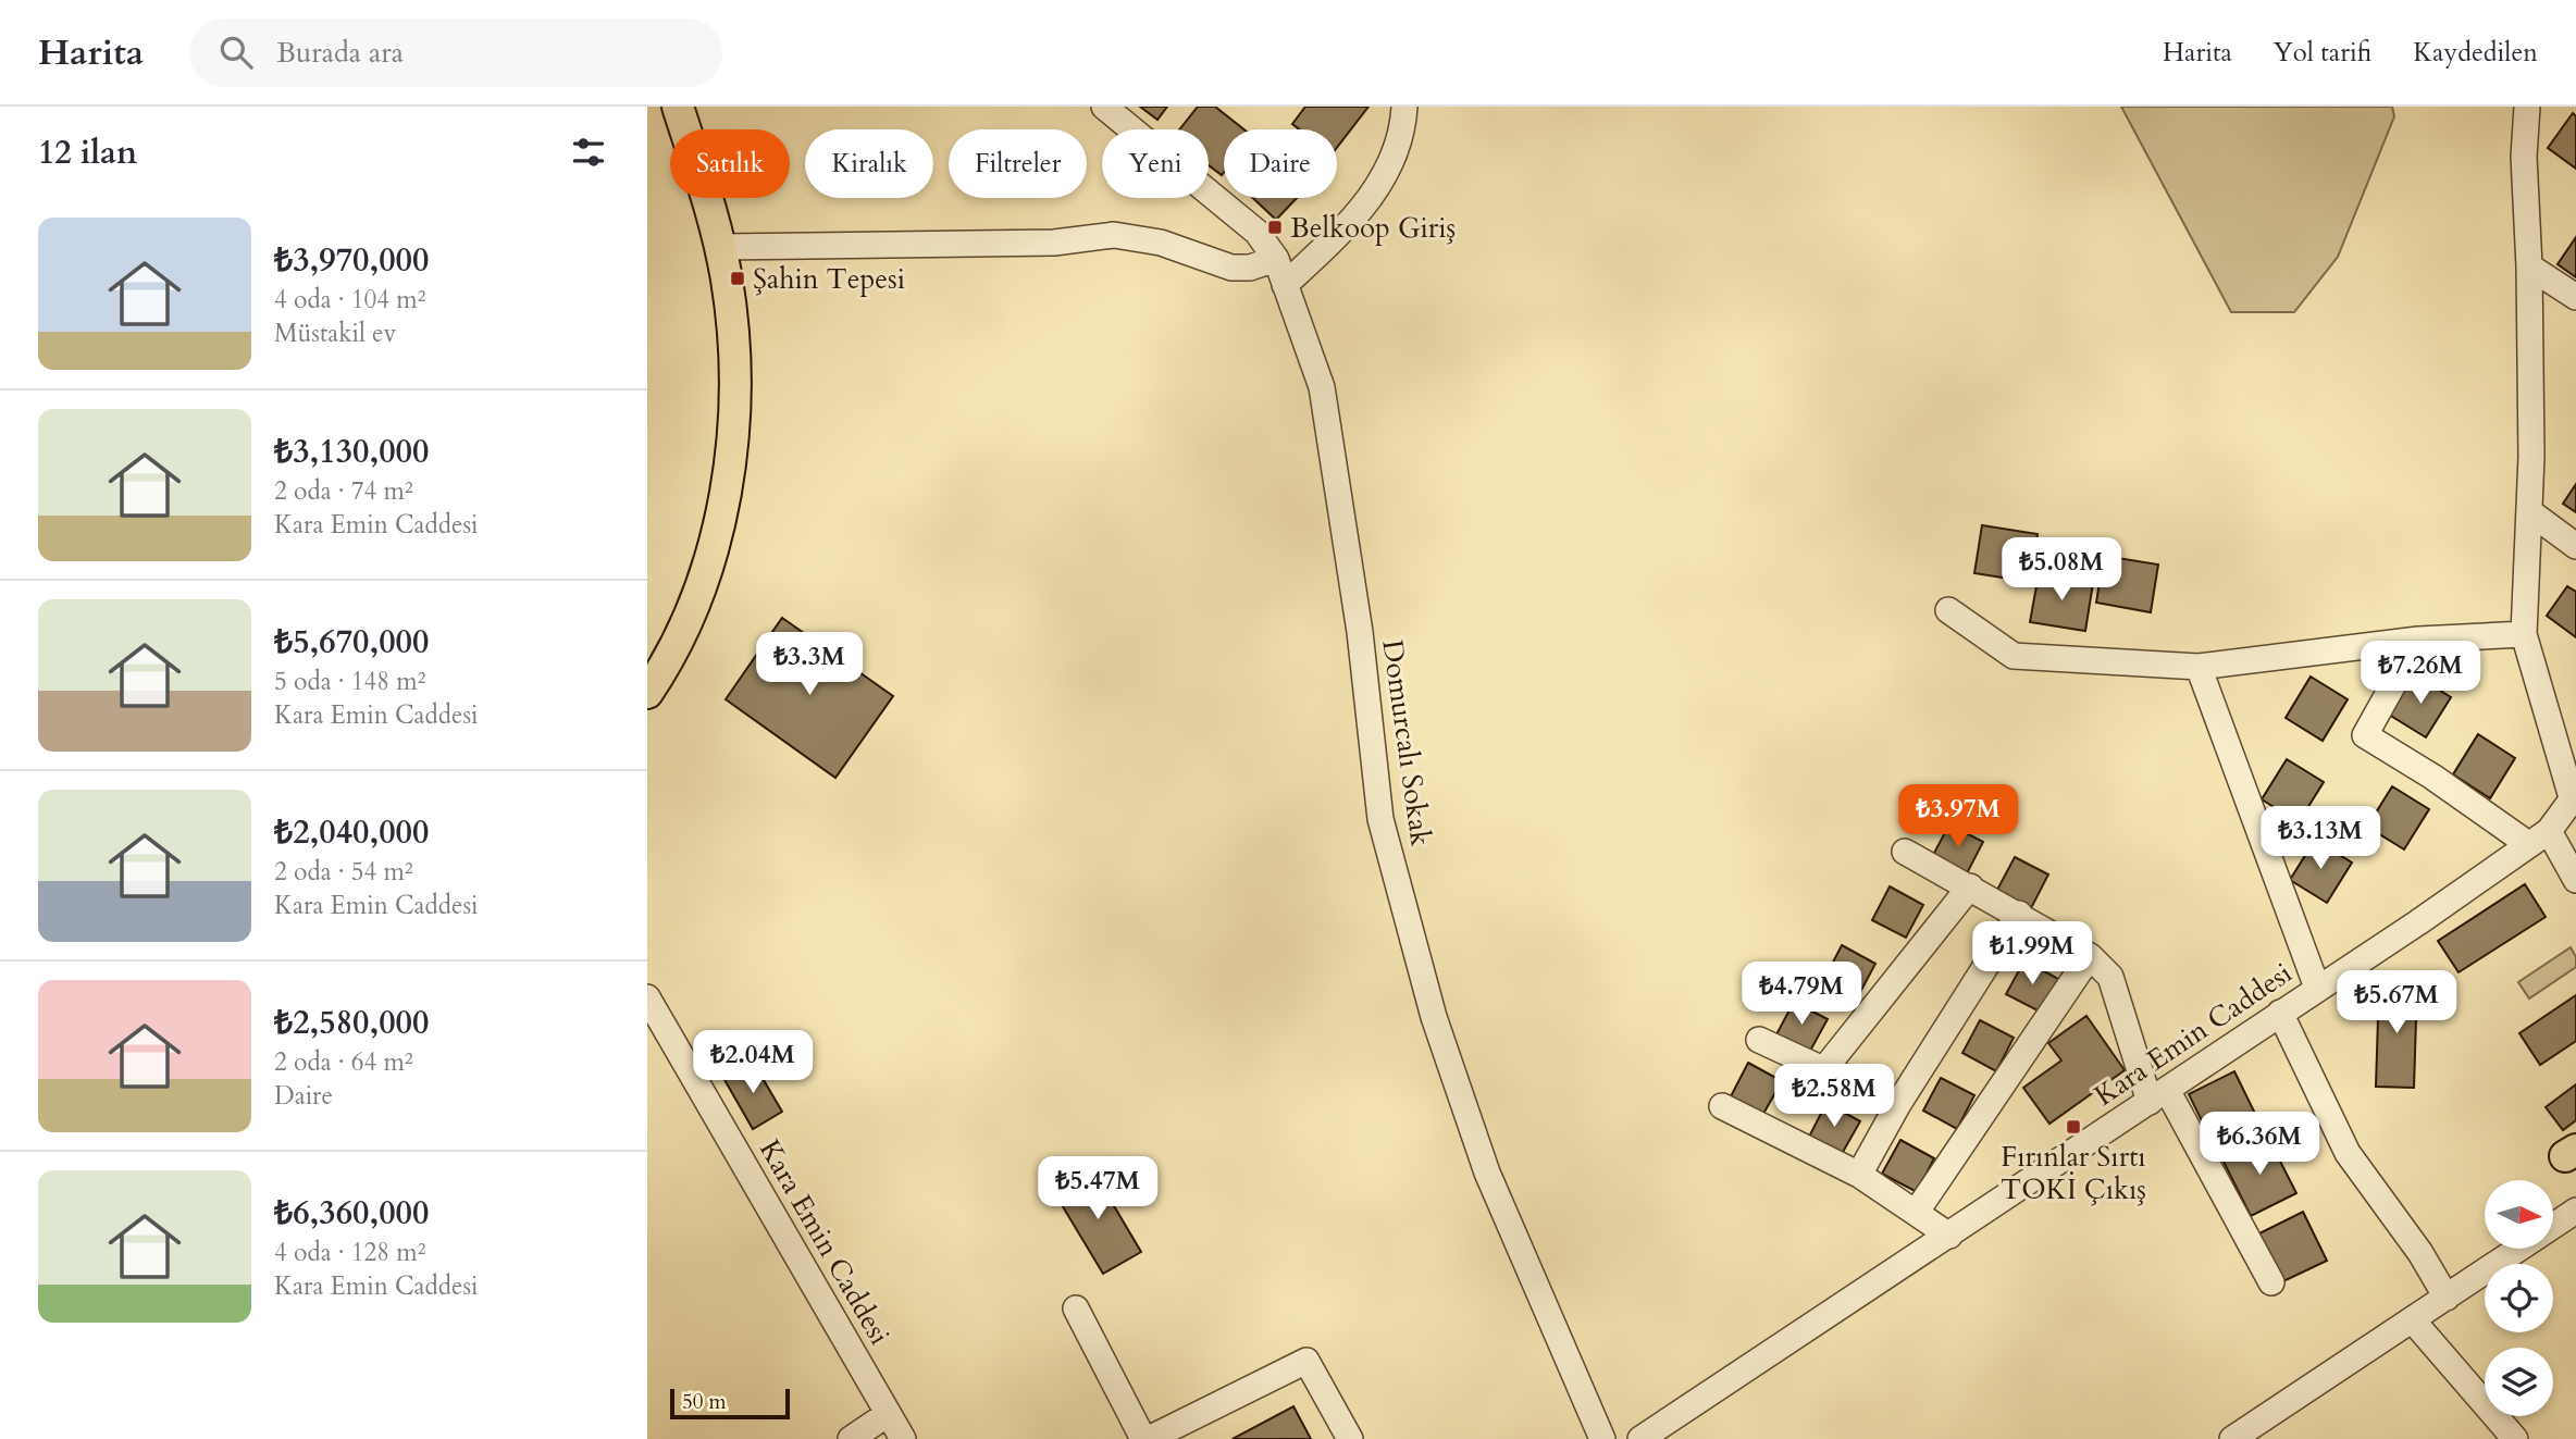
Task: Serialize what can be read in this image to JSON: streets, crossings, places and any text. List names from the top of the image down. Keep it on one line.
{"streets":{"street":["Domurcalı Sokak","Kara Emin Caddesi"]},"places":{"transit":["Belkoop Giriş","Şahin Tepesi","Fırınlar Sırtı TOKİ Çıkış"]},"scale_bar":"50 m","north":"right","page":{"header":"Harita","search":"Burada ara","nav":["Harita","Yol tarifi","Kaydedilen"],"heading":"12 ilan","chip":["Satılık","Kiralık","Filtreler","Yeni","Daire"],"list":[{"name":"₺3,970,000","note":"4 oda · 104 m² · Müstakil ev"},{"name":"₺3,130,000","note":"2 oda · 74 m² · Kara Emin Caddesi"},{"name":"₺5,670,000","note":"5 oda · 148 m² · Kara Emin Caddesi"},{"name":"₺2,040,000","note":"2 oda · 54 m² · Kara Emin Caddesi"},{"name":"₺2,580,000","note":"2 oda · 64 m² · Daire"},{"name":"₺6,360,000","note":"4 oda · 128 m² · Kara Emin Caddesi"}],"price":["₺5.08M","₺3.3M","₺7.26M","₺3.97M","₺3.13M","₺1.99M","₺4.79M","₺5.67M","₺2.04M","₺2.58M","₺6.36M","₺5.47M"],"scale":"50 m"}}
